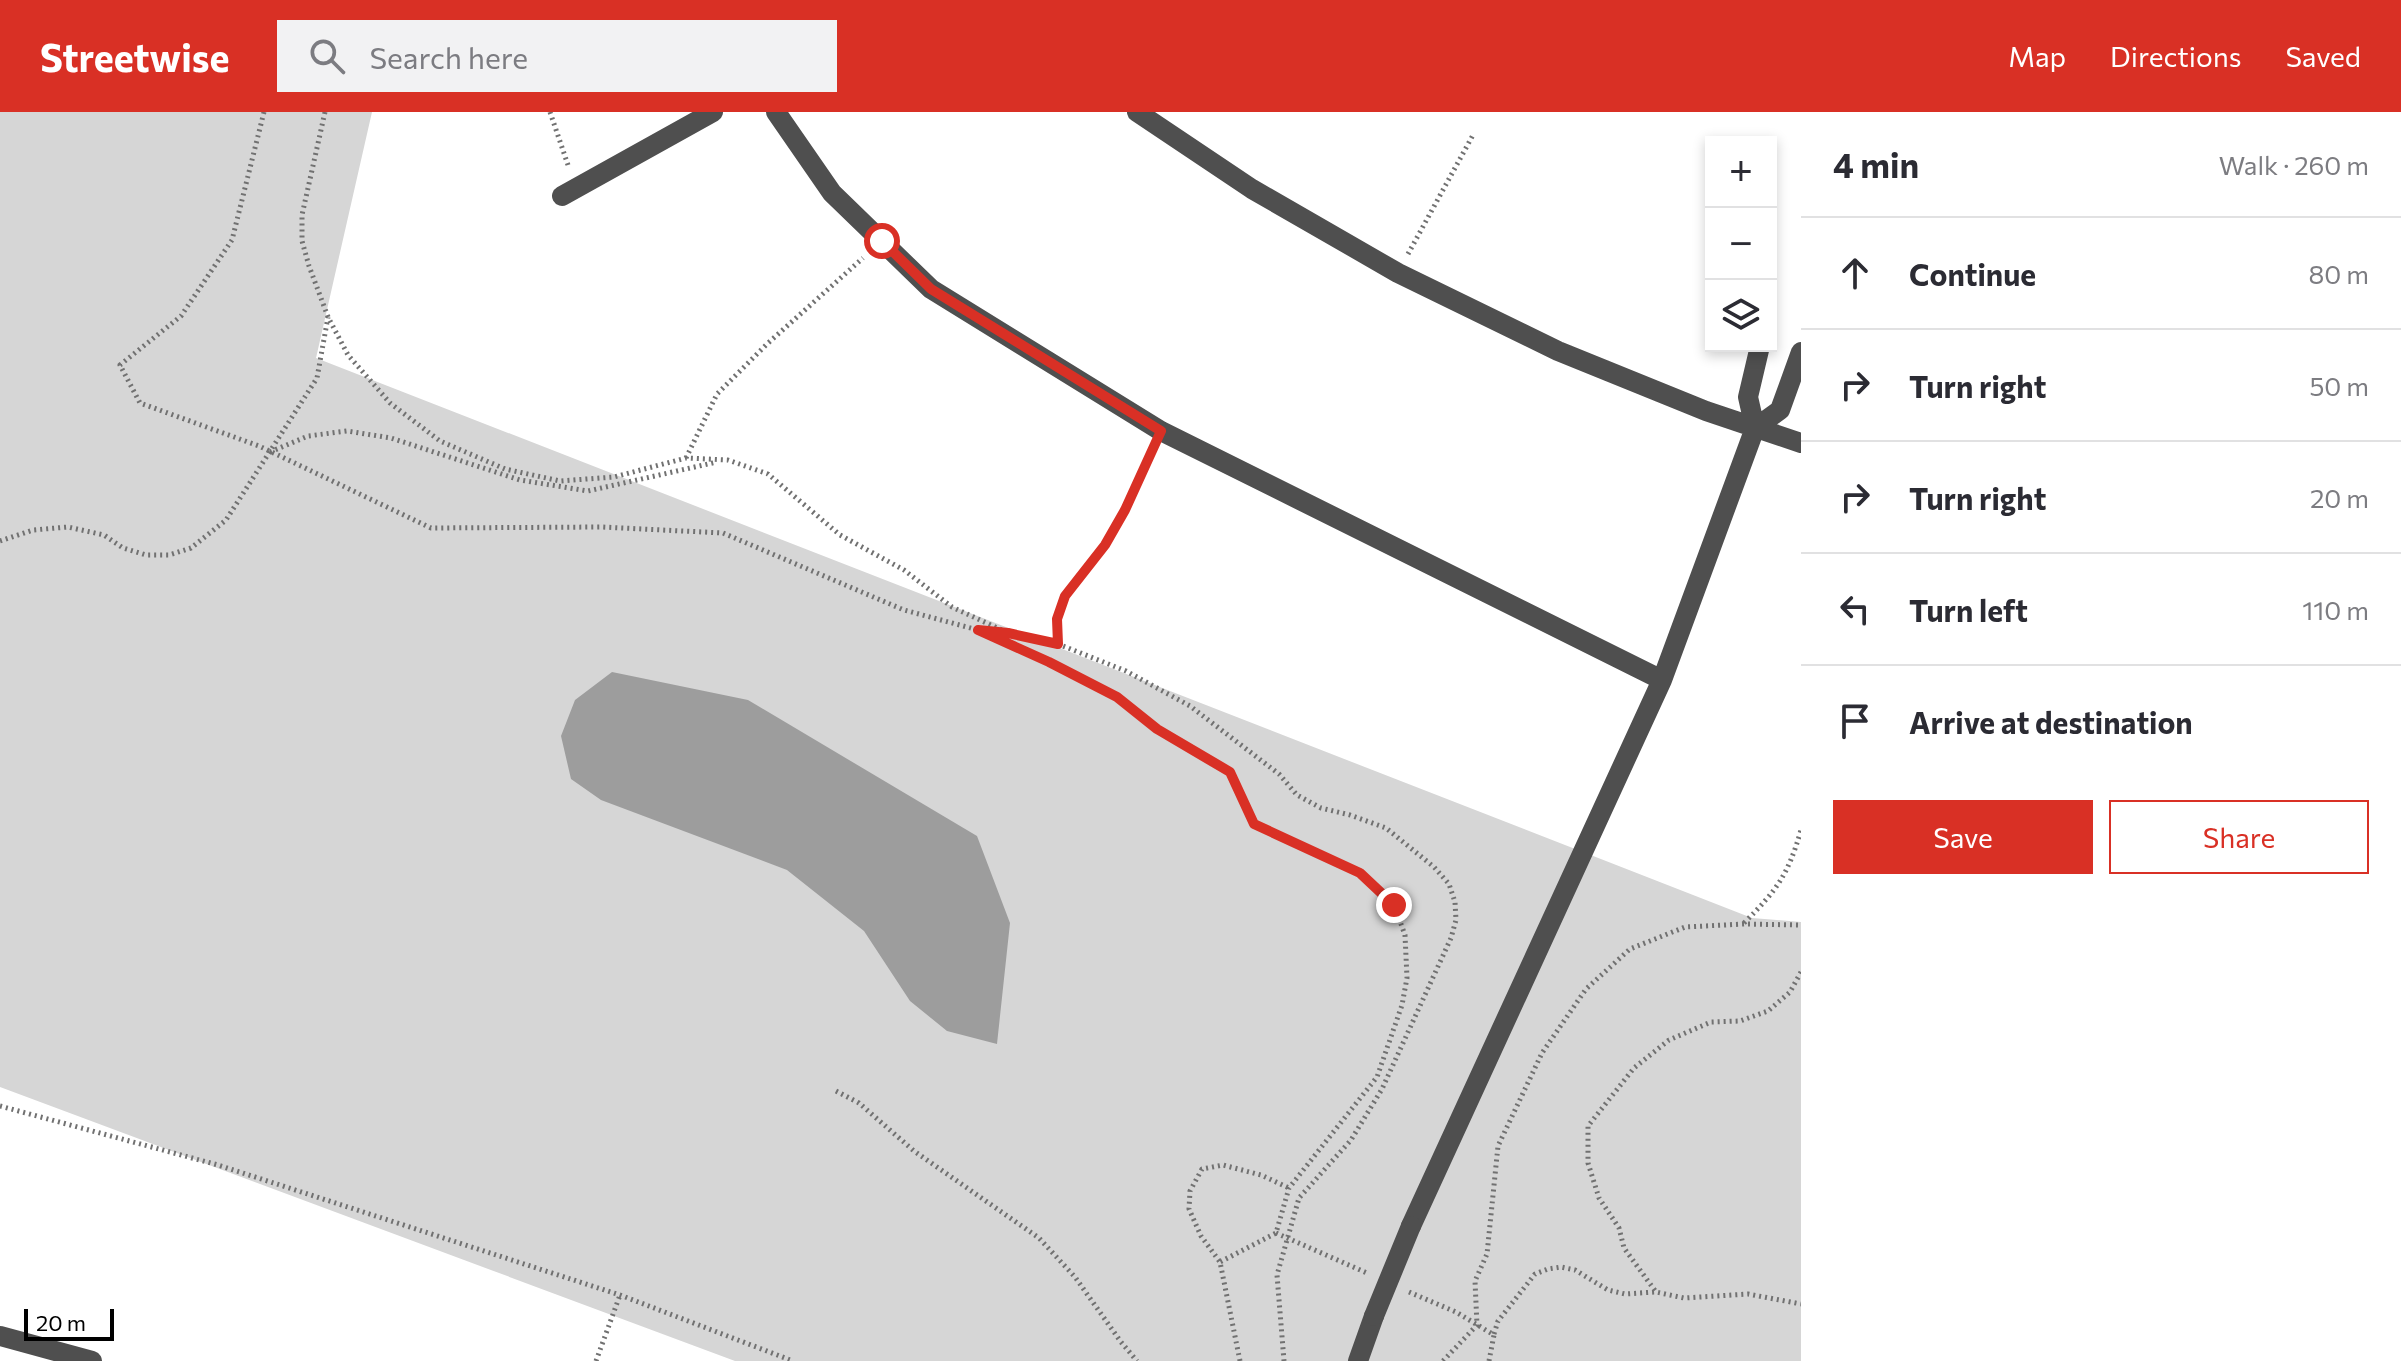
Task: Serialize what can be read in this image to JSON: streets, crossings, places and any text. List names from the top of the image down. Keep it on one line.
{"scale_bar":"20 m","page":{"header":"Streetwise","search":"Search here","nav":["Map","Directions","Saved"],"heading":["4 min","Walk · 260 m"],"map_buttons":["+","−"],"list":[["Continue","80 m"],["Turn right","50 m"],["Turn right","20 m"],["Turn left","110 m"],"Arrive at destination"],"buttons":["Save","Share"],"scale":"20 m"}}
